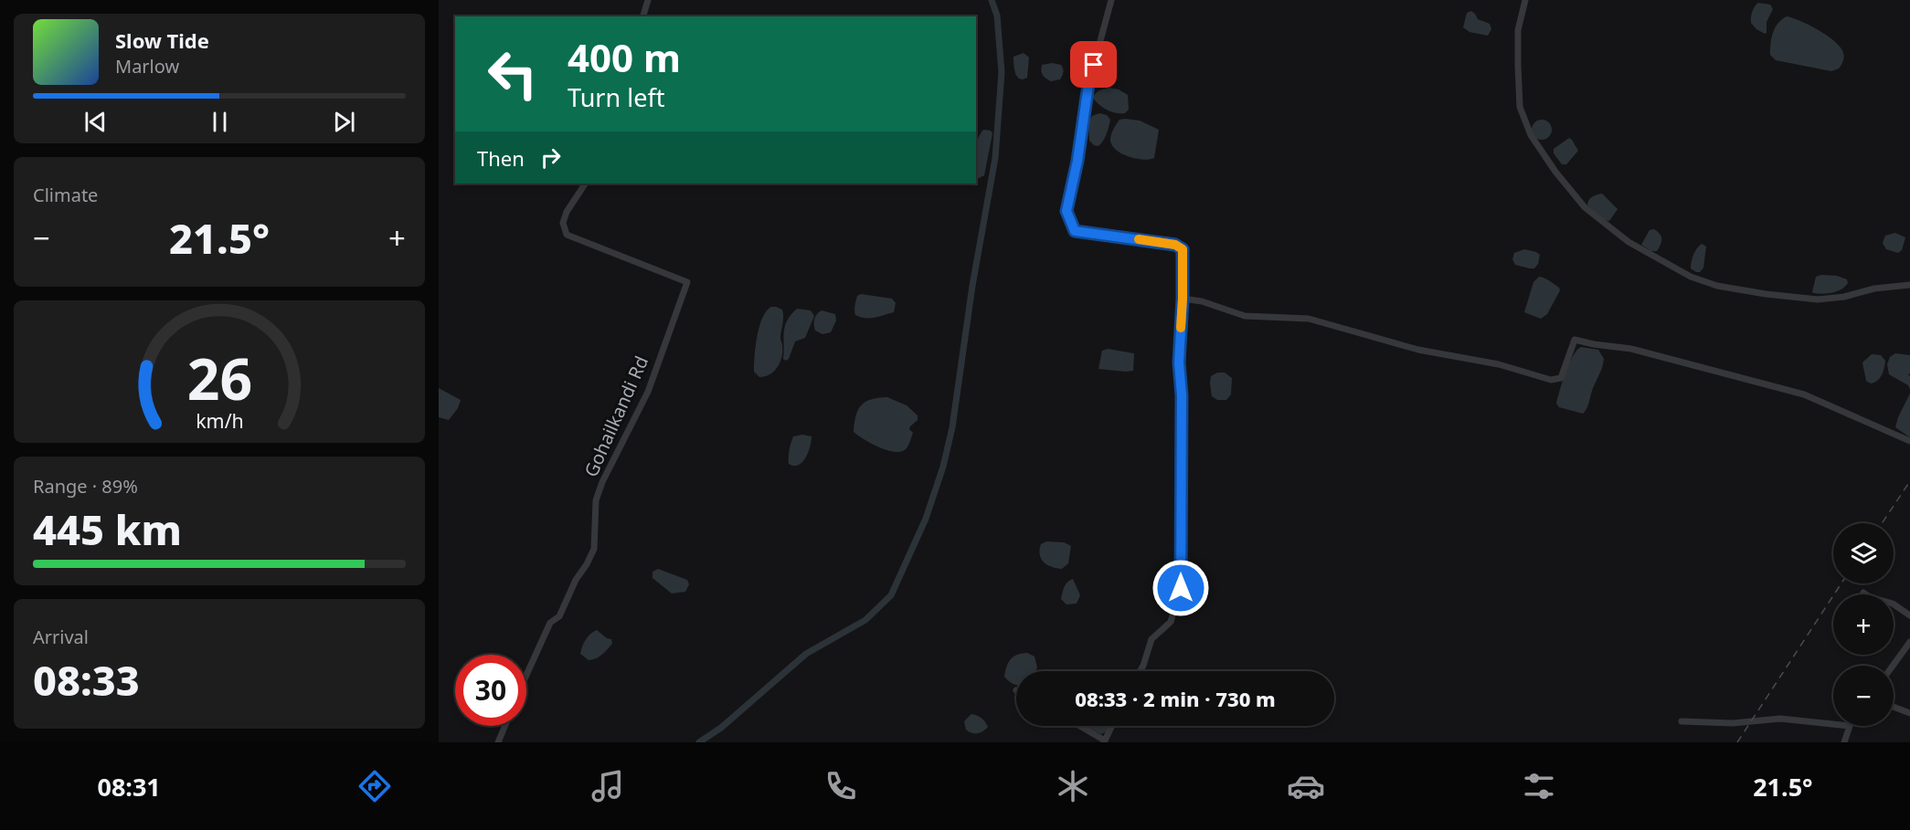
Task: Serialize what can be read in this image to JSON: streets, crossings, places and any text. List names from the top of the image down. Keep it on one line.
{"streets":{"street":["Gohailkandi Rd"]},"page":{"turn":["400 m","Turn left"],"song":["Slow Tide","Marlow"],"then":"Then","tile":["Climate",["Range · 89%","445 km"],["Arrival","08:33"]],"heat":["−","21.5°","+"],"map_buttons":["+","−"],"limit":"30","trip":"08:33 · 2 min · 730 m","tabs":["08:31","21.5°"],"gauge":["26","km/h"]}}
